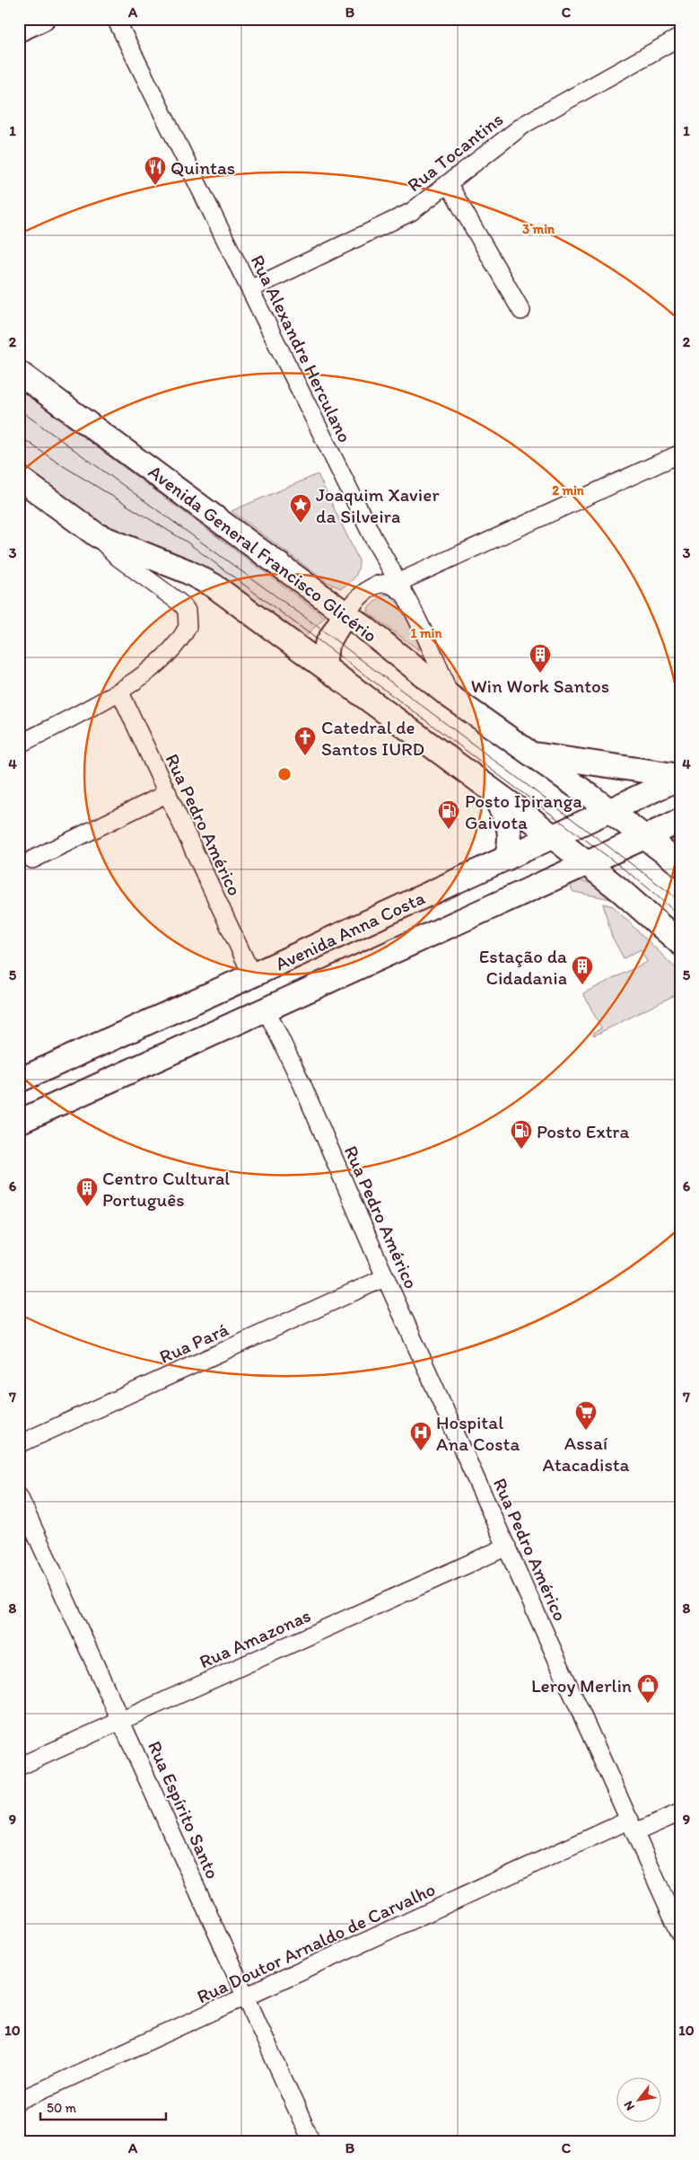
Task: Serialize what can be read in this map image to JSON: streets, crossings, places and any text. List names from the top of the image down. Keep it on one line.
{"streets":{"main road":["Avenida General Francisco Glicério","Avenida Anna Costa"],"street":["Rua Tocantins","Rua Alexandre Herculano","Rua Pedro Américo","Rua Pará","Rua Amazonas","Rua Espírito Santo","Rua Doutor Arnaldo de Carvalho"]},"crossings":[["Rua Tocantins","Rua Alexandre Herculano"],["Rua Alexandre Herculano","Avenida General Francisco Glicério"],["Avenida General Francisco Glicério","Avenida Anna Costa"],["Rua Pedro Américo","Avenida Anna Costa"],["Rua Pedro Américo","Rua Pará"],["Rua Pedro Américo","Rua Amazonas"],["Rua Pedro Américo","Rua Doutor Arnaldo de Carvalho"],["Rua Amazonas","Rua Espírito Santo"],["Rua Espírito Santo","Rua Doutor Arnaldo de Carvalho"]],"places":{"restaurant":["Quintas"],"place":["Joaquim Xavier da Silveira"],"building":["Win Work Santos","Estação da Cidadania","Centro Cultural Português"],"church":["Catedral de Santos IURD"],"fuel station":["Posto Ipiranga Gaivota","Posto Extra"],"supermarket":["Assaí Atacadista"],"hospital":["Hospital Ana Costa"],"shop":["Leroy Merlin"]},"scale_bar":"50 m","north":"bottom left","grid":{"columns":["A","B","C"],"rows":["1","2","3","4","5","6","7","8","9","10"]},"rings":["3 min","2 min","1 min"]}
